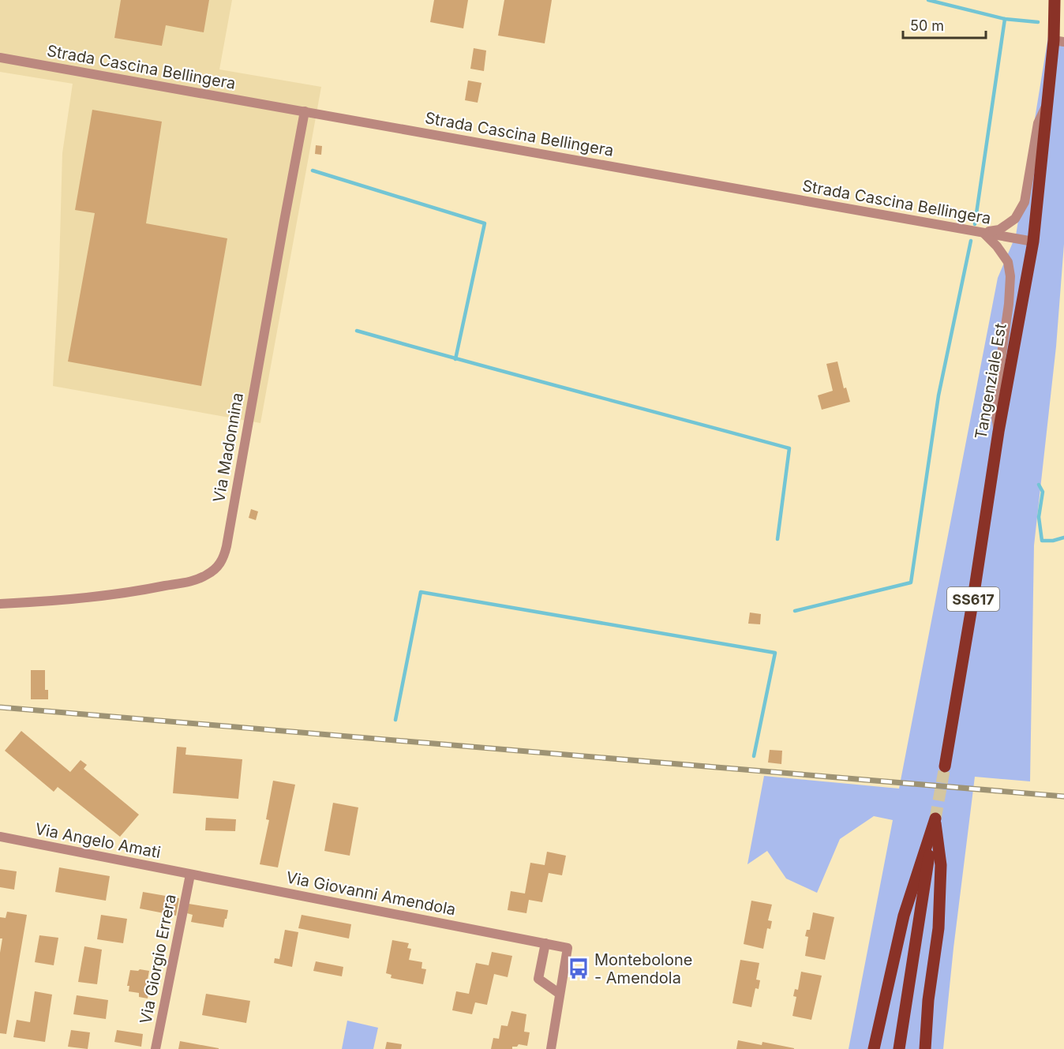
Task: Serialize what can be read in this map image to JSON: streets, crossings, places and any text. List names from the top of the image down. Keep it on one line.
{"streets":{"main road":["Tangenziale Est","SS617"],"street":["Strada Cascina Bellingera","Via Madonnina","Via Angelo Amati","Via Giovanni Amendola","Via Giorgio Errera"]},"crossings":[["Strada Cascina Bellingera","Tangenziale Est"],["Strada Cascina Bellingera","Via Madonnina"],["Via Angelo Amati","Via Giovanni Amendola"],["Via Angelo Amati","Via Giorgio Errera"],["Via Giovanni Amendola","Via Giorgio Errera"]],"places":{"bus stop":["Montebolone - Amendola"]},"scale_bar":"50 m"}
